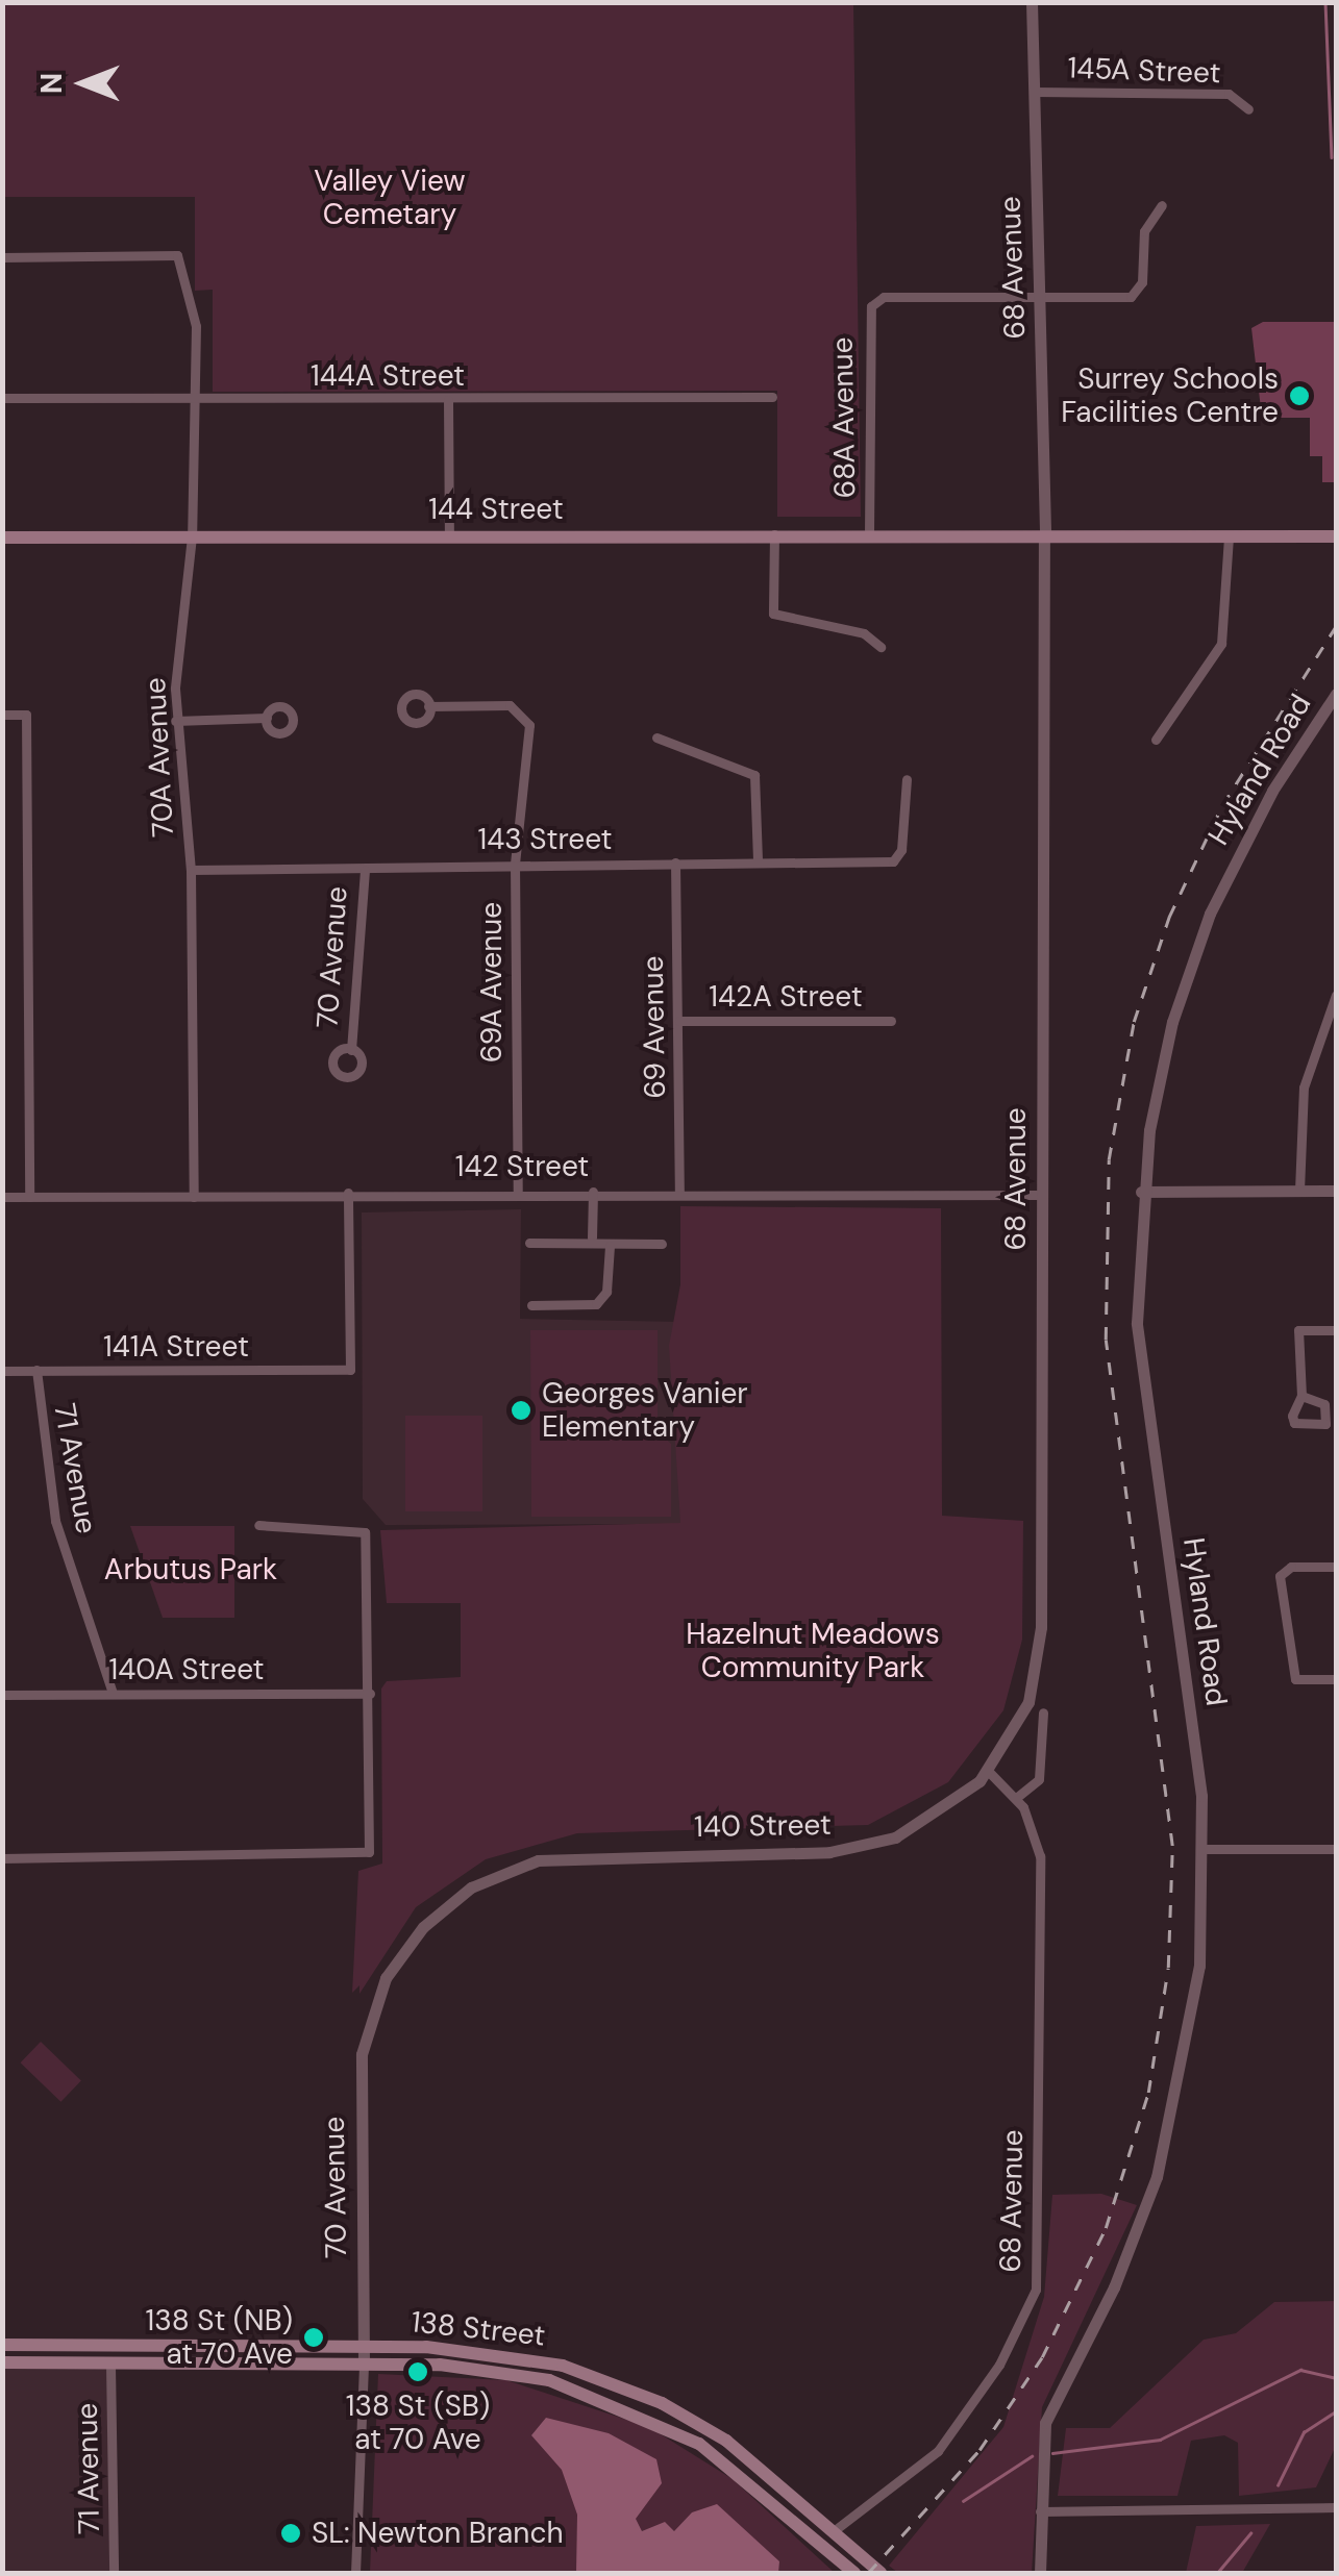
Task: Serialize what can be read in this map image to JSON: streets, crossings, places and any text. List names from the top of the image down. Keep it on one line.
{"streets":{"main road":["144 Street","138 Street"],"street":["145A Street","68 Avenue","144A Street","68A Avenue","70A Avenue","Hyland Road","143 Street","70 Avenue","69A Avenue","142A Street","69 Avenue","142 Street","141A Street","71 Avenue","140A Street","140 Street"]},"crossings":[["145A Street","68 Avenue"],["68 Avenue","68A Avenue"],["68 Avenue","144 Street"],["68 Avenue","142 Street"],["68 Avenue","140 Street"],["68 Avenue","138 Street"],["144A Street","70A Avenue"],["68A Avenue","144 Street"],["144 Street","70A Avenue"],["70A Avenue","143 Street"],["70A Avenue","142 Street"],["143 Street","70 Avenue"],["143 Street","69A Avenue"],["143 Street","69 Avenue"],["70 Avenue","140 Street"],["70 Avenue","138 Street"],["69A Avenue","142 Street"],["142A Street","69 Avenue"],["69 Avenue","142 Street"],["142 Street","141A Street"],["141A Street","71 Avenue"],["71 Avenue","140A Street"],["71 Avenue","138 Street"]],"parks":["Valley View Cemetary","Arbutus Park","Hazelnut Meadows Community Park"],"places":["Surrey Schools Facilities Centre","Georges Vanier Elementary","138 St (NB) at 70 Ave","138 St (SB) at 70 Ave","SL: Newton Branch"],"north":"left"}
